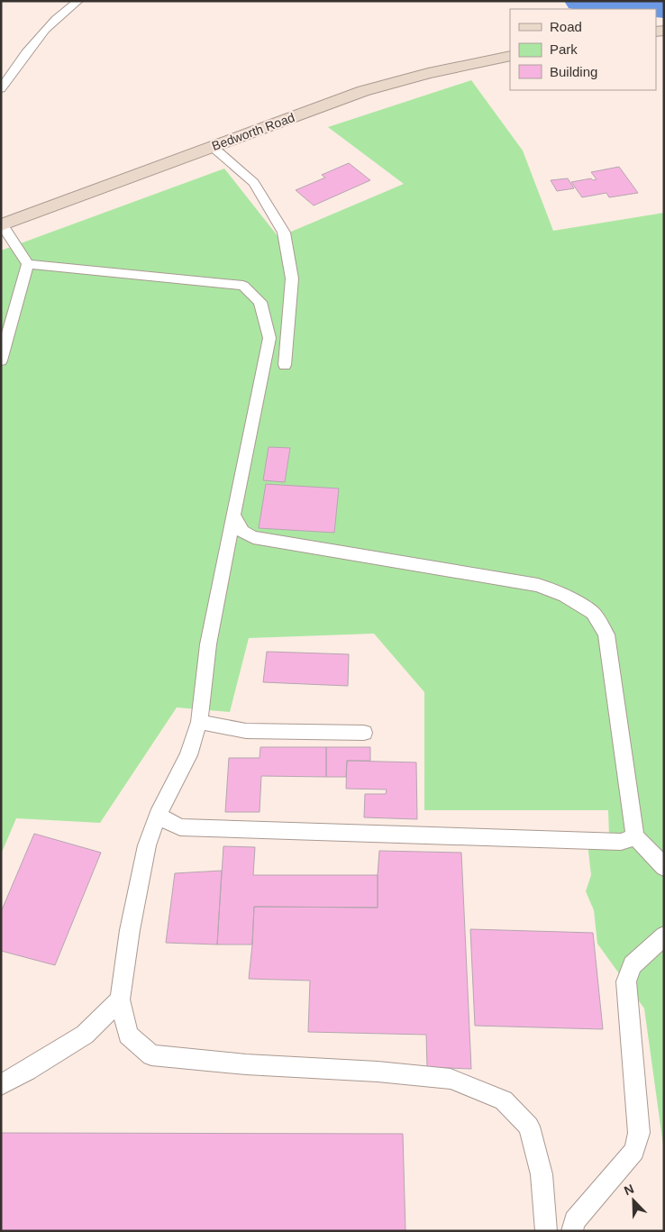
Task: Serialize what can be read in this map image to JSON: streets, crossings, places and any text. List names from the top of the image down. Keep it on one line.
{"streets":{"main road":["Bedworth Road"]},"legend":["Road","Park","Building"],"north":"top left"}
